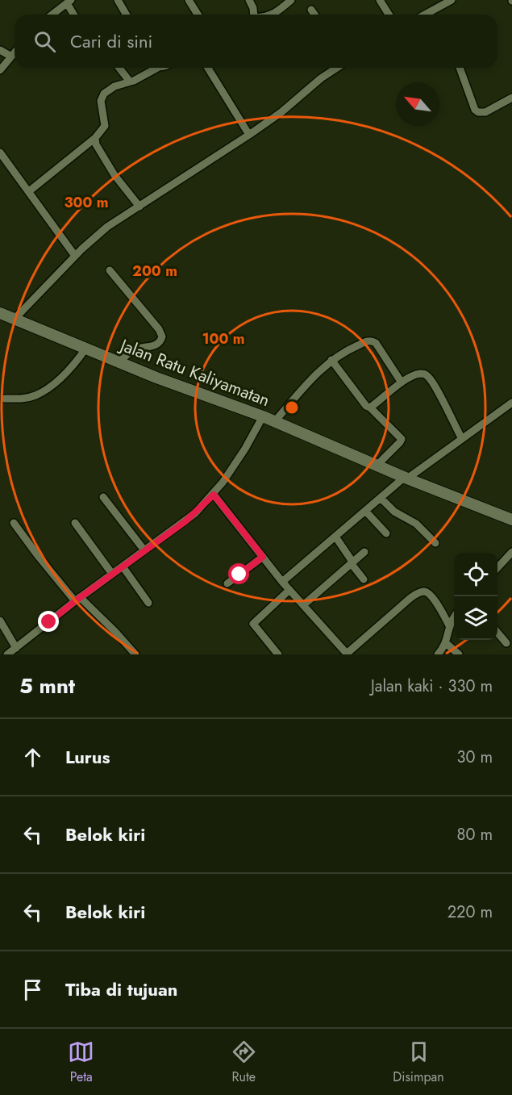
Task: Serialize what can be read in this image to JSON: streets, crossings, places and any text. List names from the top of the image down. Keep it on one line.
{"streets":{"main road":["Jalan Ratu Kaliyamatan"]},"north":"top left","page":{"search":"Cari di sini","heading":["5 mnt","Jalan kaki · 330 m"],"list":[["Lurus","30 m"],["Belok kiri","80 m"],["Belok kiri","220 m"],"Tiba di tujuan"],"nav":["Peta","Rute","Disimpan"]},"rings":["300 m","200 m","100 m"]}
